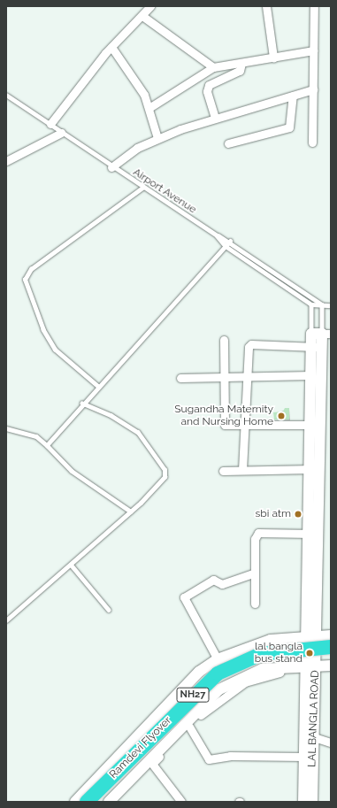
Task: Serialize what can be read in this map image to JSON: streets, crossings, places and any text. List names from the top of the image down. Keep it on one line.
{"streets":{"highway":["NH27","Ramdevi Flyover"],"street":["LAL BANGLA ROAD"],"lane":["Airport Avenue"]},"places":["Sugandha Maternity and Nursing Home","sbi atm","lal bangla bus stand"]}
